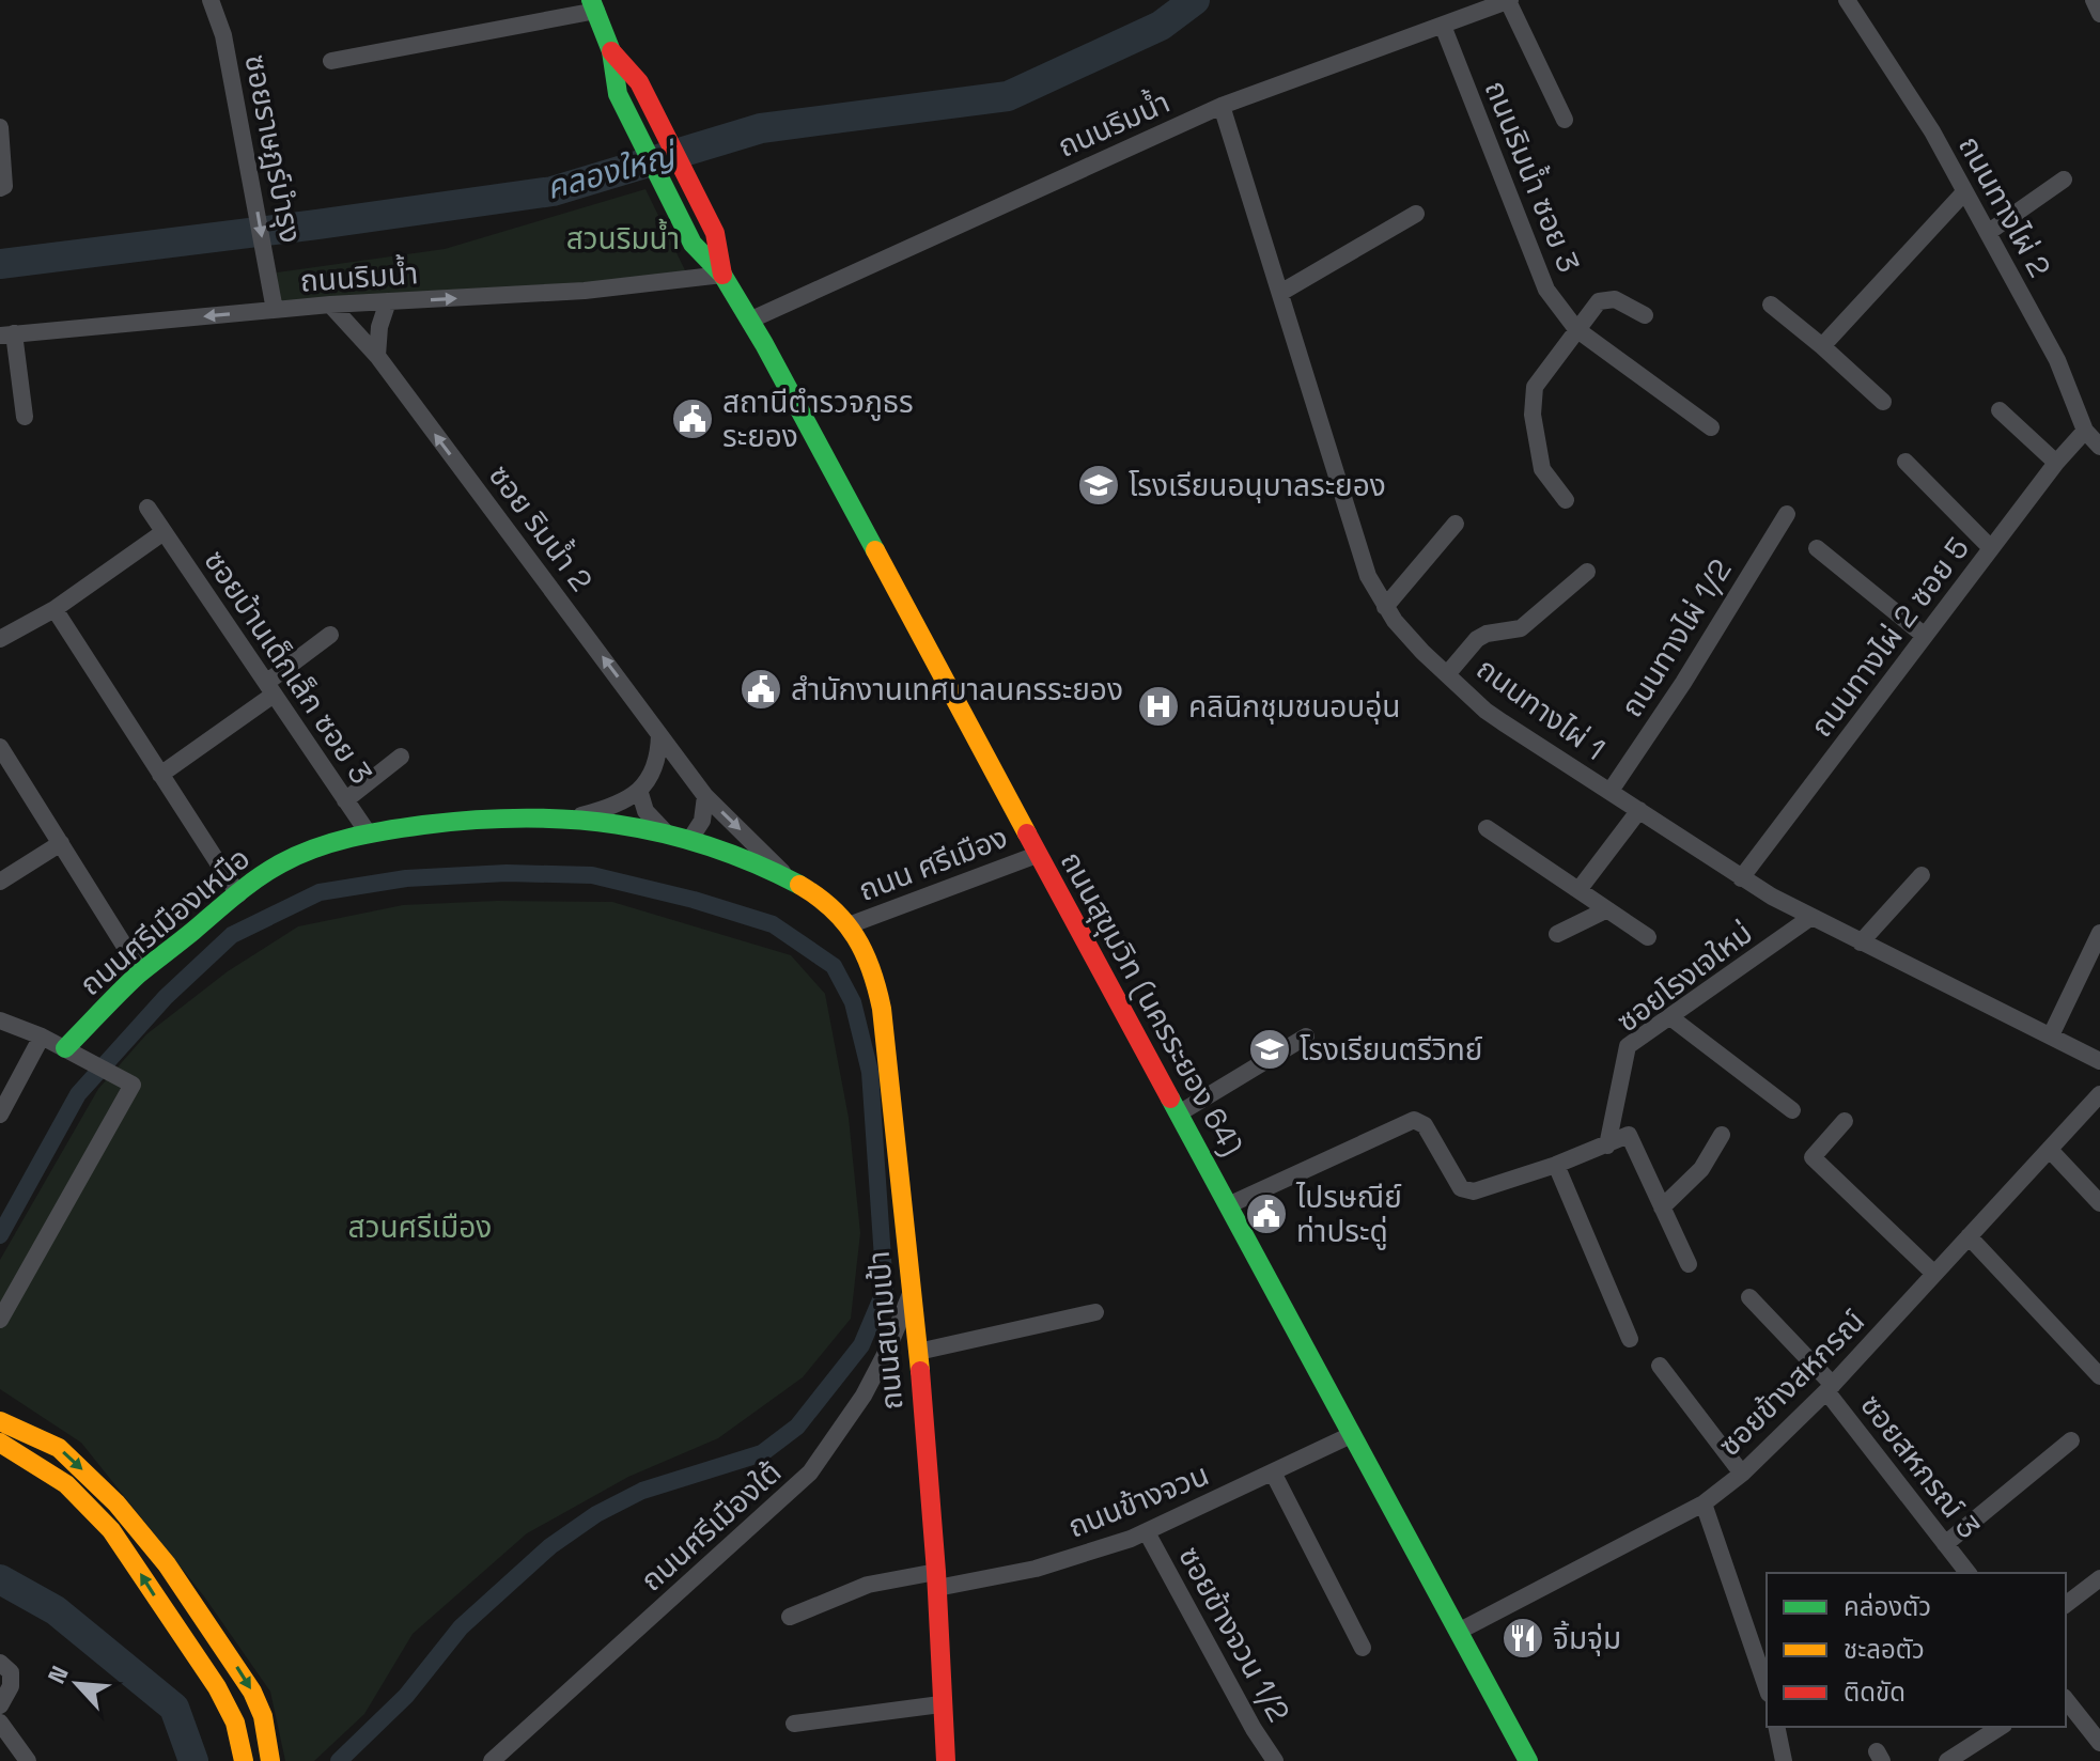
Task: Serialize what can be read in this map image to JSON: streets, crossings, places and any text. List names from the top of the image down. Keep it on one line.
{"streets":{"street":["ถนนริมน้ำ","ซอยราษฎร์บำรุง","ถนนริมน้ำ ซอย 3","ถนนทางไผ่ 2","ซอย ริมน้ำ 2","ถนนทางไผ่ 2 ซอย 5","ถนนทางไผ่ 1/2","ซอยบ้านเด็กเล็ก ซอย 3","ถนนทางไผ่ 1","ถนน ศรีเมือง","ถนนศรีเมืองเหนือ","ซอยโรงเจใหม่","ถนนสุขุมวิท (นครระยอง 64)","ถนนสนามเป้า","ซอยข้างสหกรณ์","ซอยสหกรณ์ 3","ถนนข้างจวน","ถนนศรีเมืองใต้","ซอยข้างจวน 1/2"]},"crossings":[["ถนนริมน้ำ","ซอยราษฎร์บำรุง"],["ถนนริมน้ำ","ถนนริมน้ำ ซอย 3"],["ถนนริมน้ำ","ซอย ริมน้ำ 2"],["ถนนริมน้ำ","ถนนทางไผ่ 1"],["ถนนริมน้ำ","ถนนสุขุมวิท (นครระยอง 64)"],["ถนนทางไผ่ 2","ถนนทางไผ่ 2 ซอย 5"],["ซอย ริมน้ำ 2","ถนนศรีเมืองเหนือ"],["ถนนทางไผ่ 2 ซอย 5","ถนนทางไผ่ 1"],["ถนนทางไผ่ 1/2","ถนนทางไผ่ 1"],["ซอยบ้านเด็กเล็ก ซอย 3","ถนนศรีเมืองเหนือ"],["ถนนทางไผ่ 1","ซอยโรงเจใหม่"],["ถนน ศรีเมือง","ถนนสุขุมวิท (นครระยอง 64)"],["ถนน ศรีเมือง","ถนนสนามเป้า"],["ถนนศรีเมืองเหนือ","ถนนสนามเป้า"],["ถนนสุขุมวิท (นครระยอง 64)","ซอยข้างสหกรณ์"],["ถนนสุขุมวิท (นครระยอง 64)","ถนนข้างจวน"],["ถนนสนามเป้า","ถนนข้างจวน"],["ถนนสนามเป้า","ถนนศรีเมืองใต้"],["ซอยข้างสหกรณ์","ซอยสหกรณ์ 3"],["ถนนข้างจวน","ซอยข้างจวน 1/2"]],"one_way":["ซอยราษฎร์บำรุง"],"water":["คลองใหญ่"],"parks":["สวนริมน้ำ","สวนศรีเมือง"],"places":{"public building":["สถานีตำรวจภูธร ระยอง","สำนักงานเทศบาลนครระยอง","ไปรษณีย์ ท่าประดู่"],"school or university":["โรงเรียนอนุบาลระยอง","โรงเรียนตรีวิทย์"],"hospital":["คลินิกชุมชนอบอุ่น"],"restaurant":["จิ้มจุ่ม"]},"legend":["คล่องตัว","ชะลอตัว","ติดขัด"],"north":"top left"}
